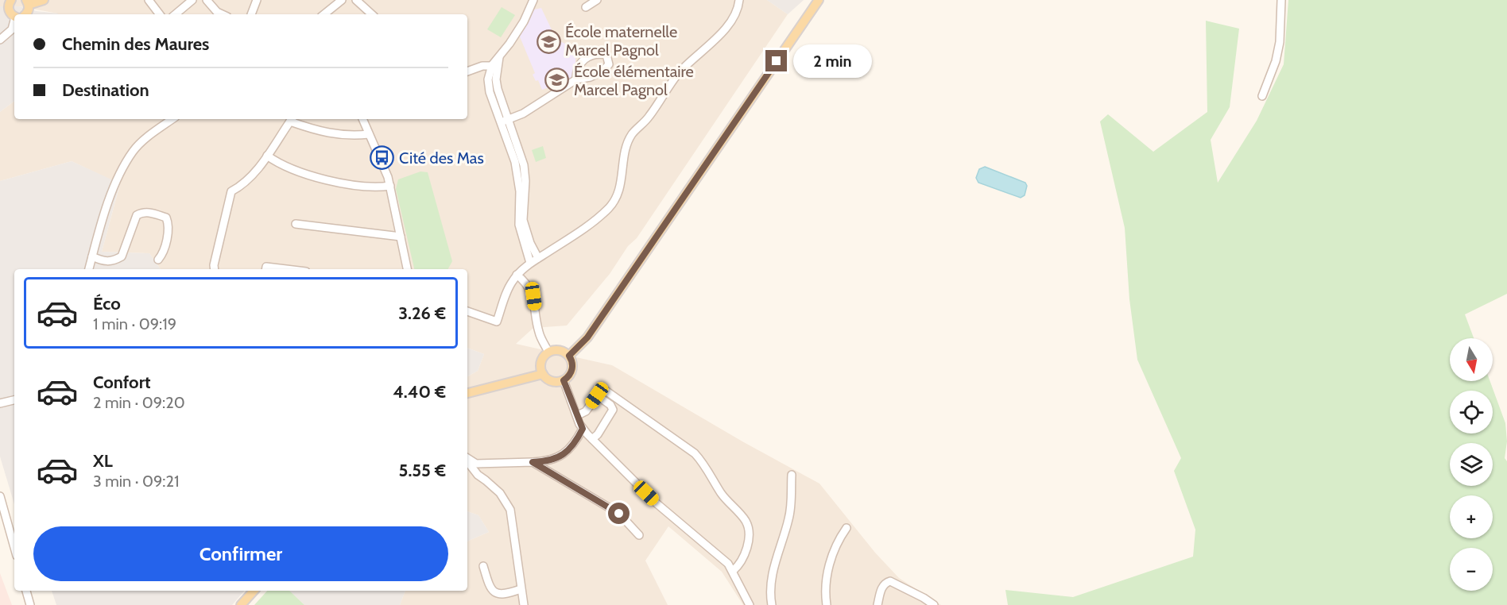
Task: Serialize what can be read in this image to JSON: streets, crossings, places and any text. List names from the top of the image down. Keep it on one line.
{"places":{"school or university":["École maternelle Marcel Pagnol","École élémentaire Marcel Pagnol"],"bus stop":["Cité des Mas"]},"north":"bottom","page":{"banner":["Chemin des Maures","Destination"],"bubble":"2 min","list":[{"name":"Éco","note":"1 min · 09:19","value":"3.26 €"},{"name":"Confort","note":"2 min · 09:20","value":"4.40 €"},{"name":"XL","note":"3 min · 09:21","value":"5.55 €"}],"map_buttons":["+","−"],"buttons":"Confirmer"}}
